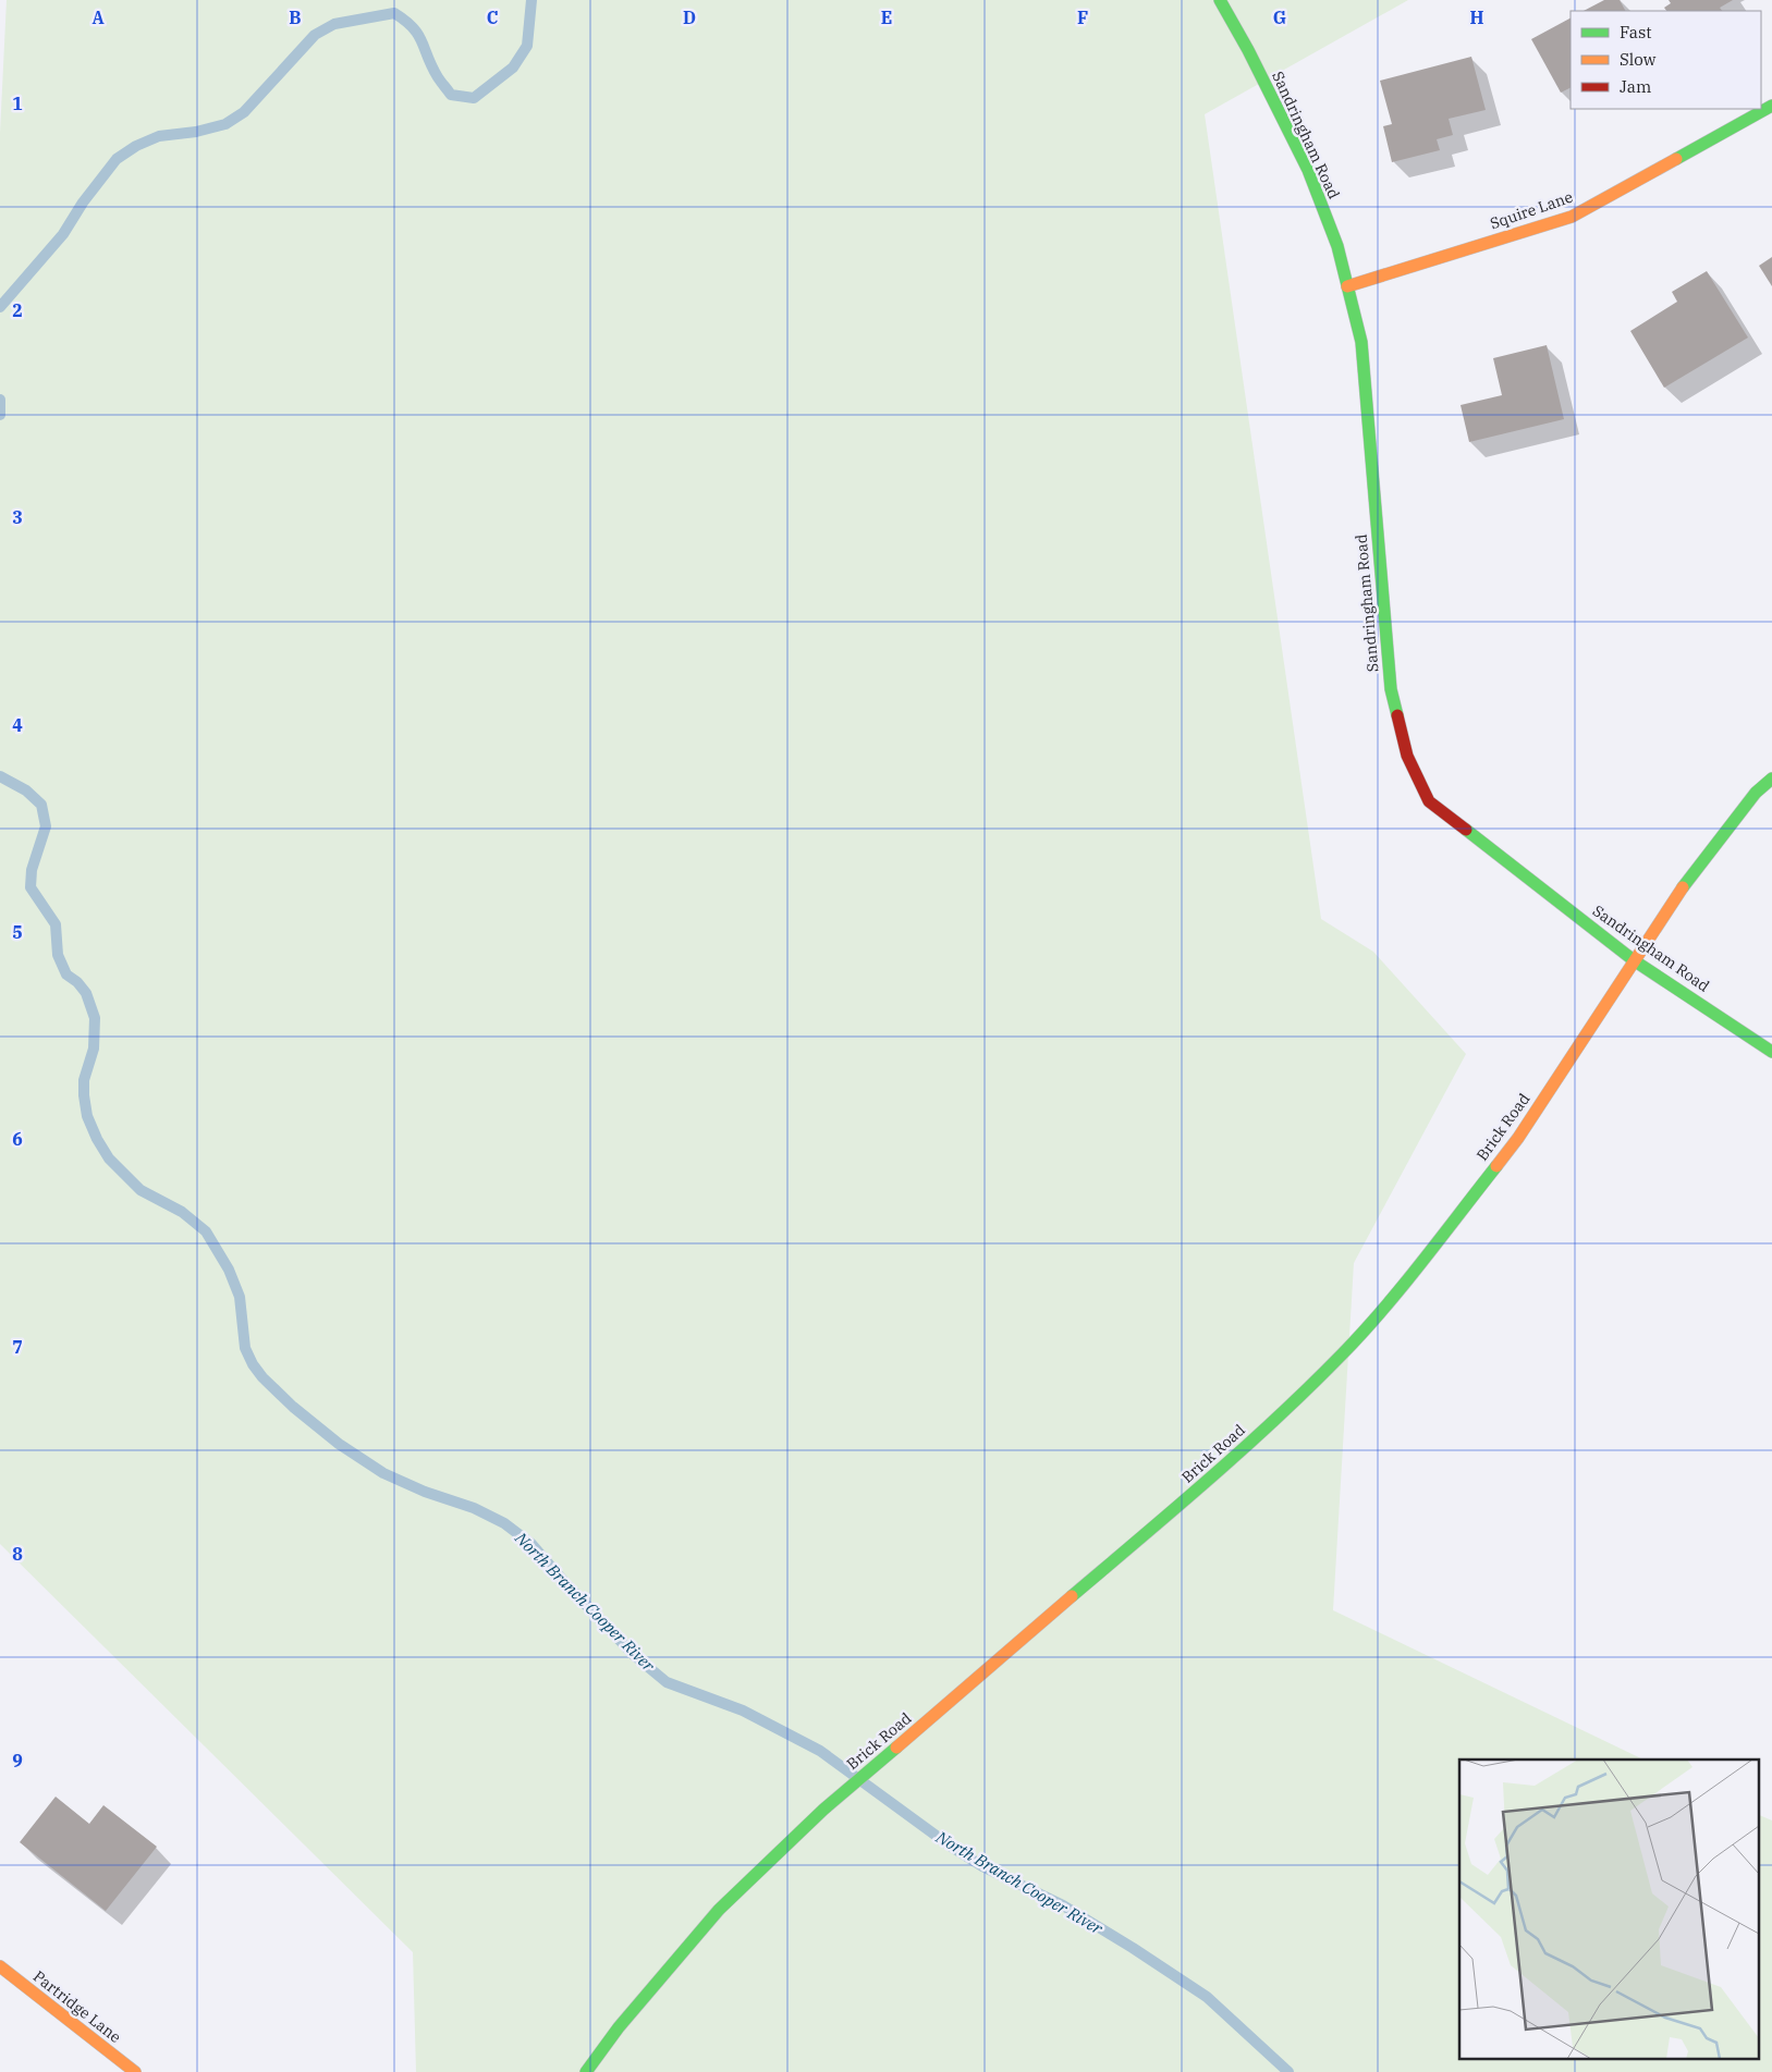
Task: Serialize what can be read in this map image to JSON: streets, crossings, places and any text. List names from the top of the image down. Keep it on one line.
{"streets":{"street":["Sandringham Road","Squire Lane","Brick Road","Partridge Lane"]},"crossings":[["Sandringham Road","Squire Lane"],["Sandringham Road","Brick Road"]],"water":["North Branch Cooper River"],"legend":["Fast","Slow","Jam"],"grid":{"columns":["A","B","C","D","E","F","G","H"],"rows":["1","2","3","4","5","6","7","8","9"]}}
